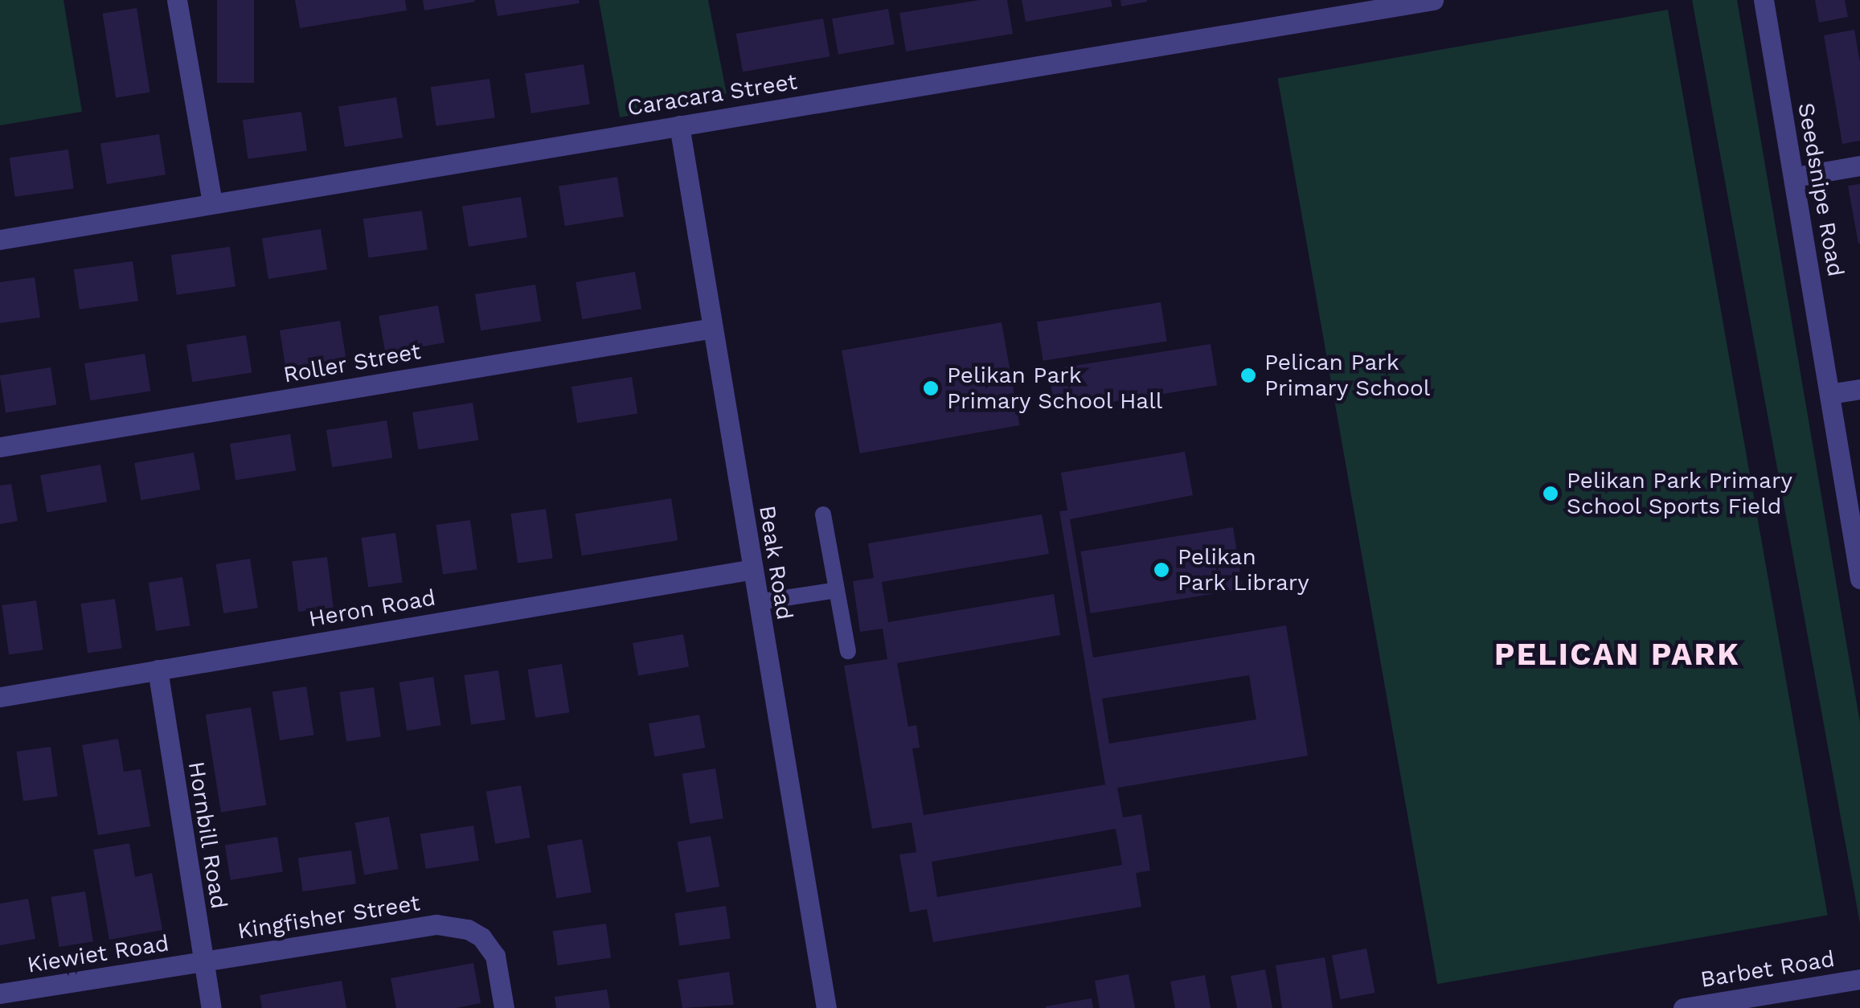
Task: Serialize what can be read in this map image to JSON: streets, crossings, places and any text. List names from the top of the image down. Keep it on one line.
{"streets":{"street":["Caracara Street","Seedsnipe Road","Roller Street","Beak Road","Heron Road","Hornbill Road","Kingfisher Street","Kiewiet Road","Barbet Road"]},"crossings":[["Caracara Street","Beak Road"],["Roller Street","Beak Road"],["Beak Road","Heron Road"],["Heron Road","Hornbill Road"],["Hornbill Road","Kingfisher Street"],["Hornbill Road","Kiewiet Road"],["Kingfisher Street","Kiewiet Road"]],"districts":["PELICAN PARK"],"places":["Pelican Park Primary School","Pelikan Park Primary School Hall","Pelikan Park Primary School Sports Field","Pelikan Park Library"]}
